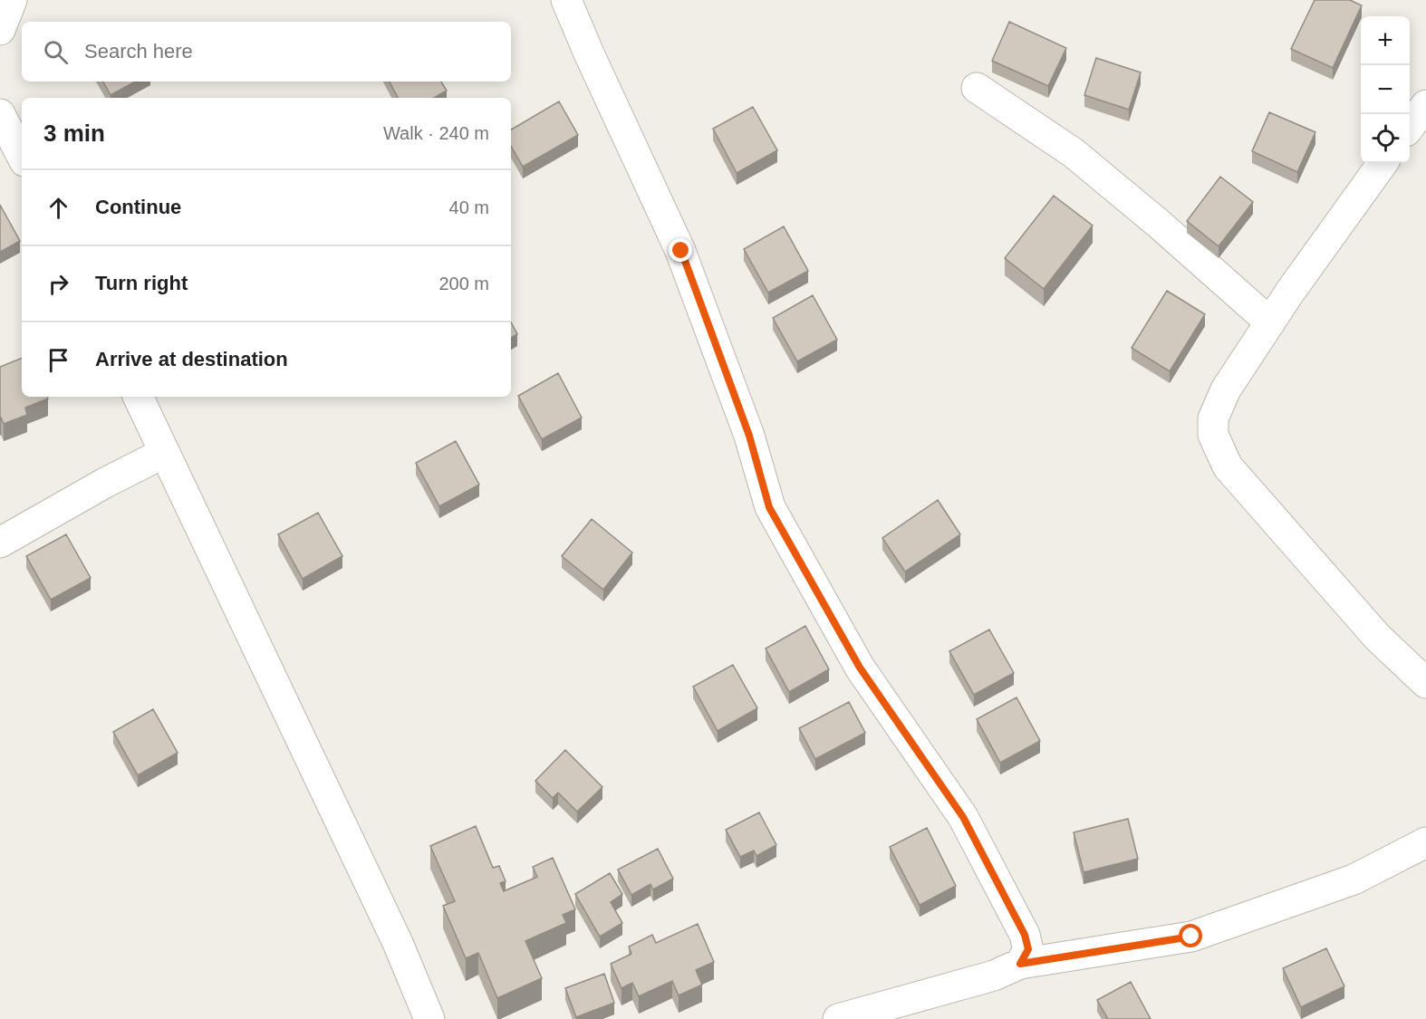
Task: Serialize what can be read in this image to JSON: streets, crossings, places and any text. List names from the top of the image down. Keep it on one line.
{"page":{"map_buttons":["+","−"],"search":"Search here","heading":["3 min","Walk · 240 m"],"list":[["Continue","40 m"],["Turn right","200 m"],"Arrive at destination"]}}
